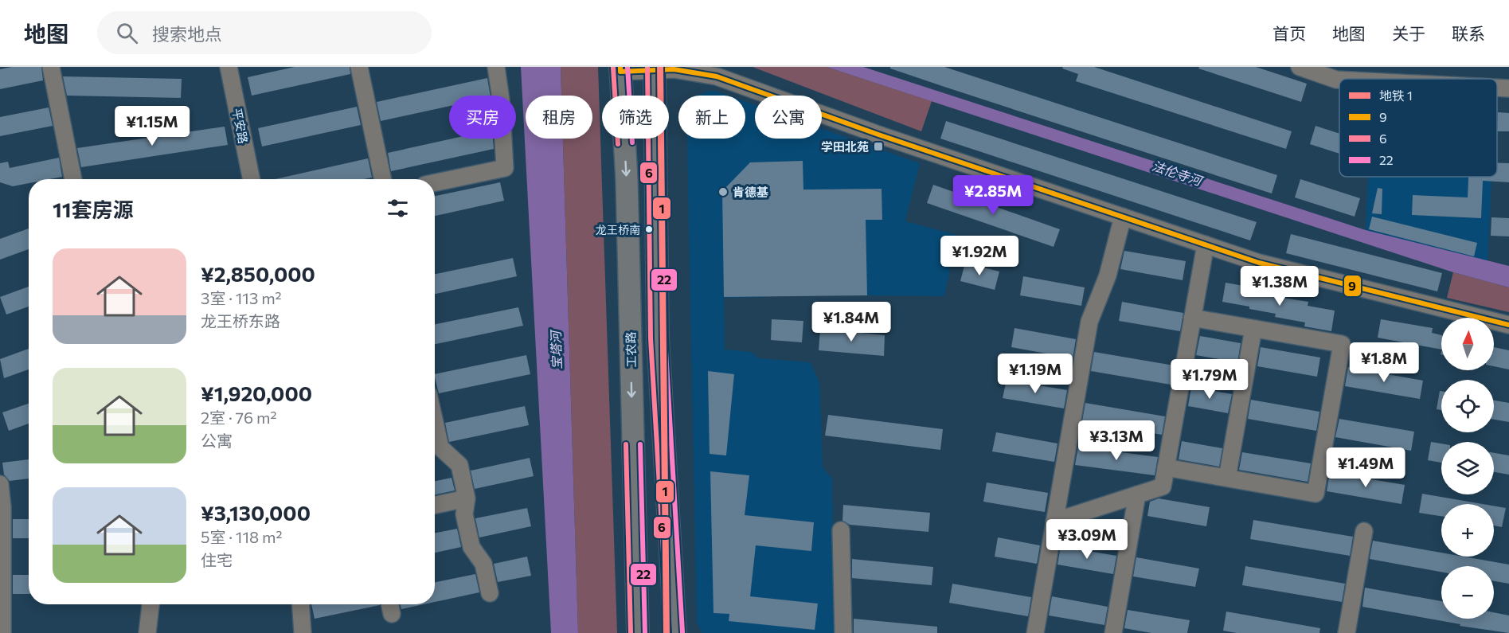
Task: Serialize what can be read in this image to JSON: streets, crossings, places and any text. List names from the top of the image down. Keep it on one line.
{"streets":{"main road":["工农路"],"street":["平安路"]},"water":["法伦寺河","宝塔河"],"places":{"transit":["学田北苑"],"other":["肯德基","龙王桥南"]},"lines":["metro line 1","transit line 9","transit line 6","transit line 22"],"legend":["地铁 1","9","6","22"],"north":"top","page":{"header":"地图","search":"搜索地点","nav":["首页","地图","关于","联系"],"chip":["买房","租房","筛选","新上","公寓"],"price":["¥1.15M","¥2.85M","¥1.92M","¥1.38M","¥1.84M","¥1.8M","¥1.19M","¥1.79M","¥3.13M","¥1.49M","¥3.09M"],"heading":"11套房源","list":[{"name":"¥2,850,000","note":"3室 · 113 m² · 龙王桥东路"},{"name":"¥1,920,000","note":"2室 · 76 m² · 公寓"},{"name":"¥3,130,000","note":"5室 · 118 m² · 住宅"}],"map_buttons":["+","−"]}}
